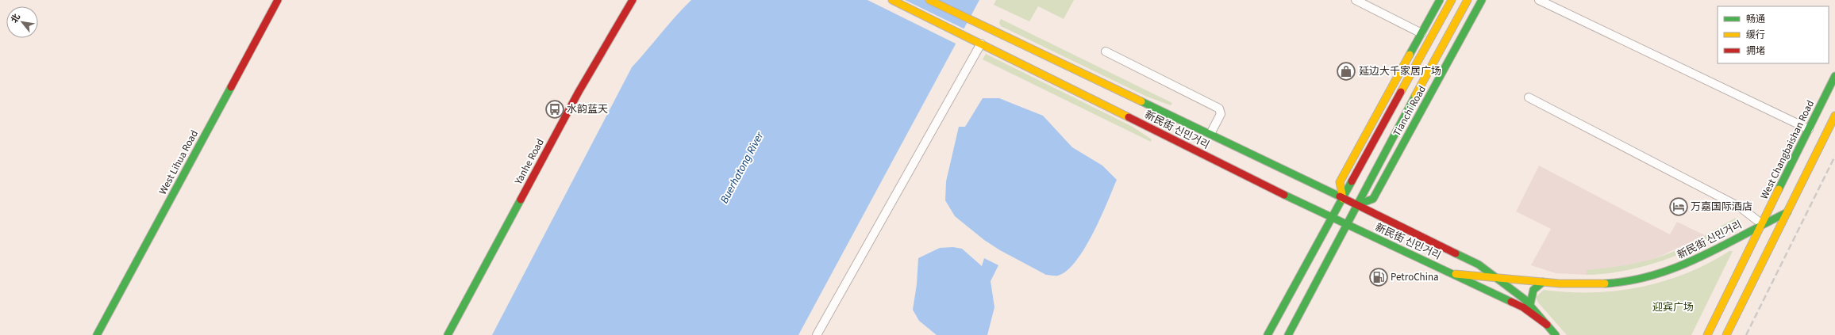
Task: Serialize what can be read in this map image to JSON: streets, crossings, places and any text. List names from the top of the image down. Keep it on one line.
{"streets":{"main road":["Tianchi Road","新民街 신민거리","West Changbaishan Road","Yanhe Road","West Lihua Road"]},"crossings":[["Tianchi Road","新民街 신민거리"],["新民街 신민거리","West Changbaishan Road"]],"water":["Buerhatong River"],"parks":["迎宾广场"],"places":{"shop":["延边大千家居广场"],"bus stop":["水韵蓝天"],"hotel":["万嘉国际酒店"],"fuel station":["PetroChina"]},"legend":["畅通","缓行","拥堵"],"north":"top left"}
